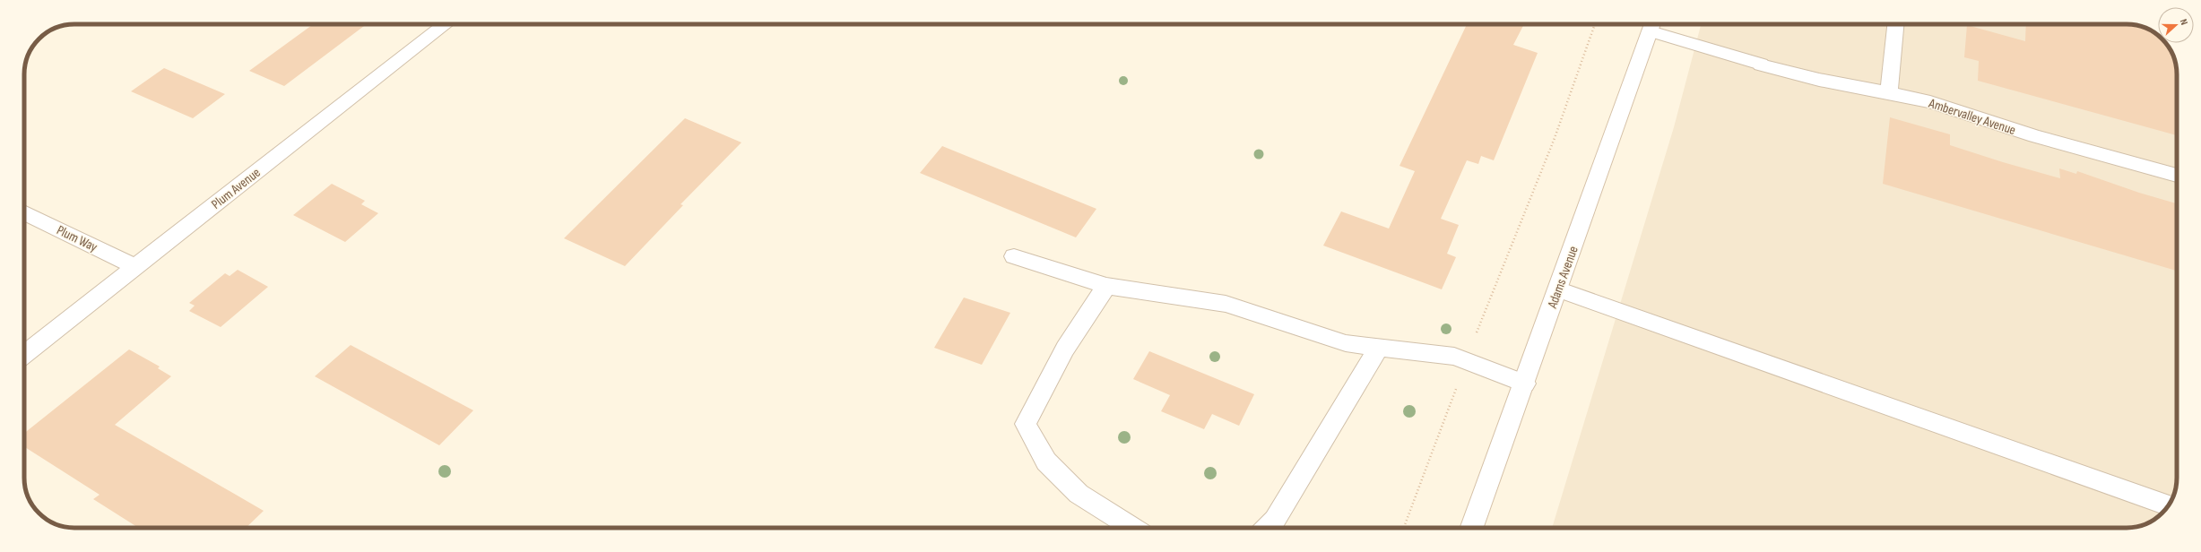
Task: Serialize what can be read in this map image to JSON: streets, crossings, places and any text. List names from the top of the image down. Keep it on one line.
{"streets":{"street":["Ambervalley Avenue","Plum Avenue","Plum Way","Adams Avenue"]},"crossings":[["Ambervalley Avenue","Adams Avenue"],["Plum Avenue","Plum Way"]],"north":"right"}
